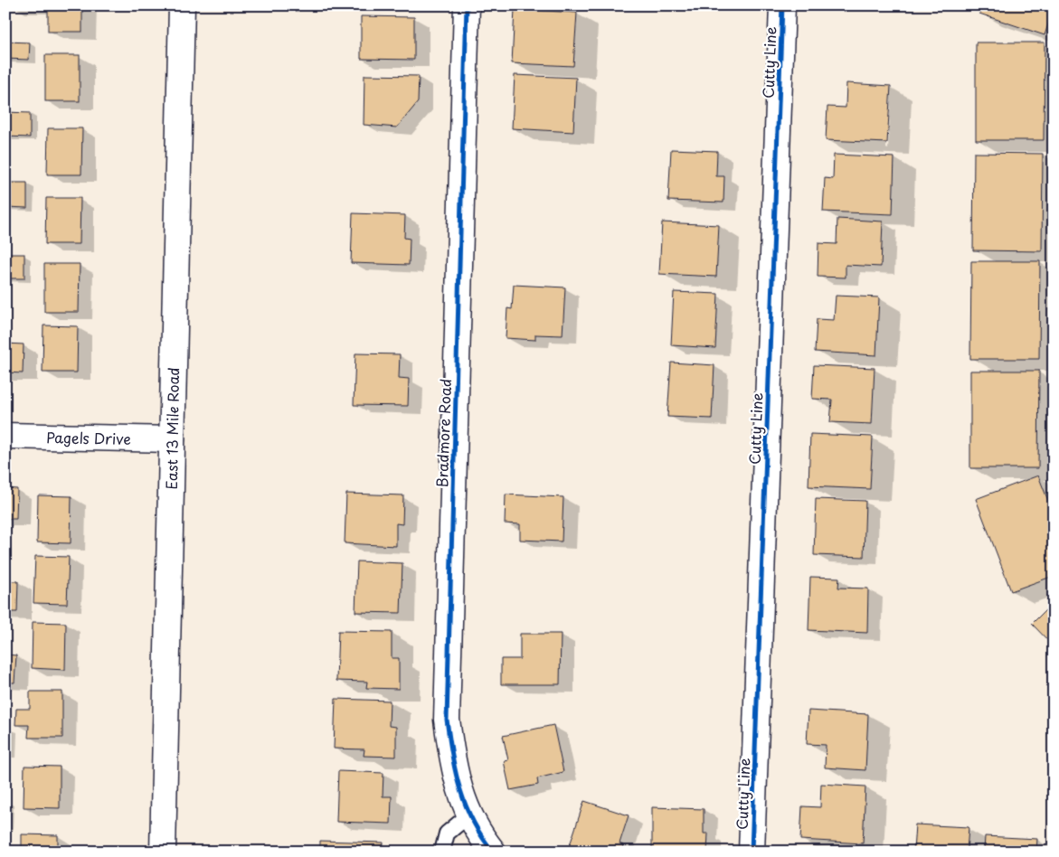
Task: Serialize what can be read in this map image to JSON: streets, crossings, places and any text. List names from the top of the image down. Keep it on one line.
{"streets":{"street":["Cutty Line","East 13 Mile Road","Bradmore Road","Pagels Drive"]},"crossings":[["East 13 Mile Road","Pagels Drive"]]}
